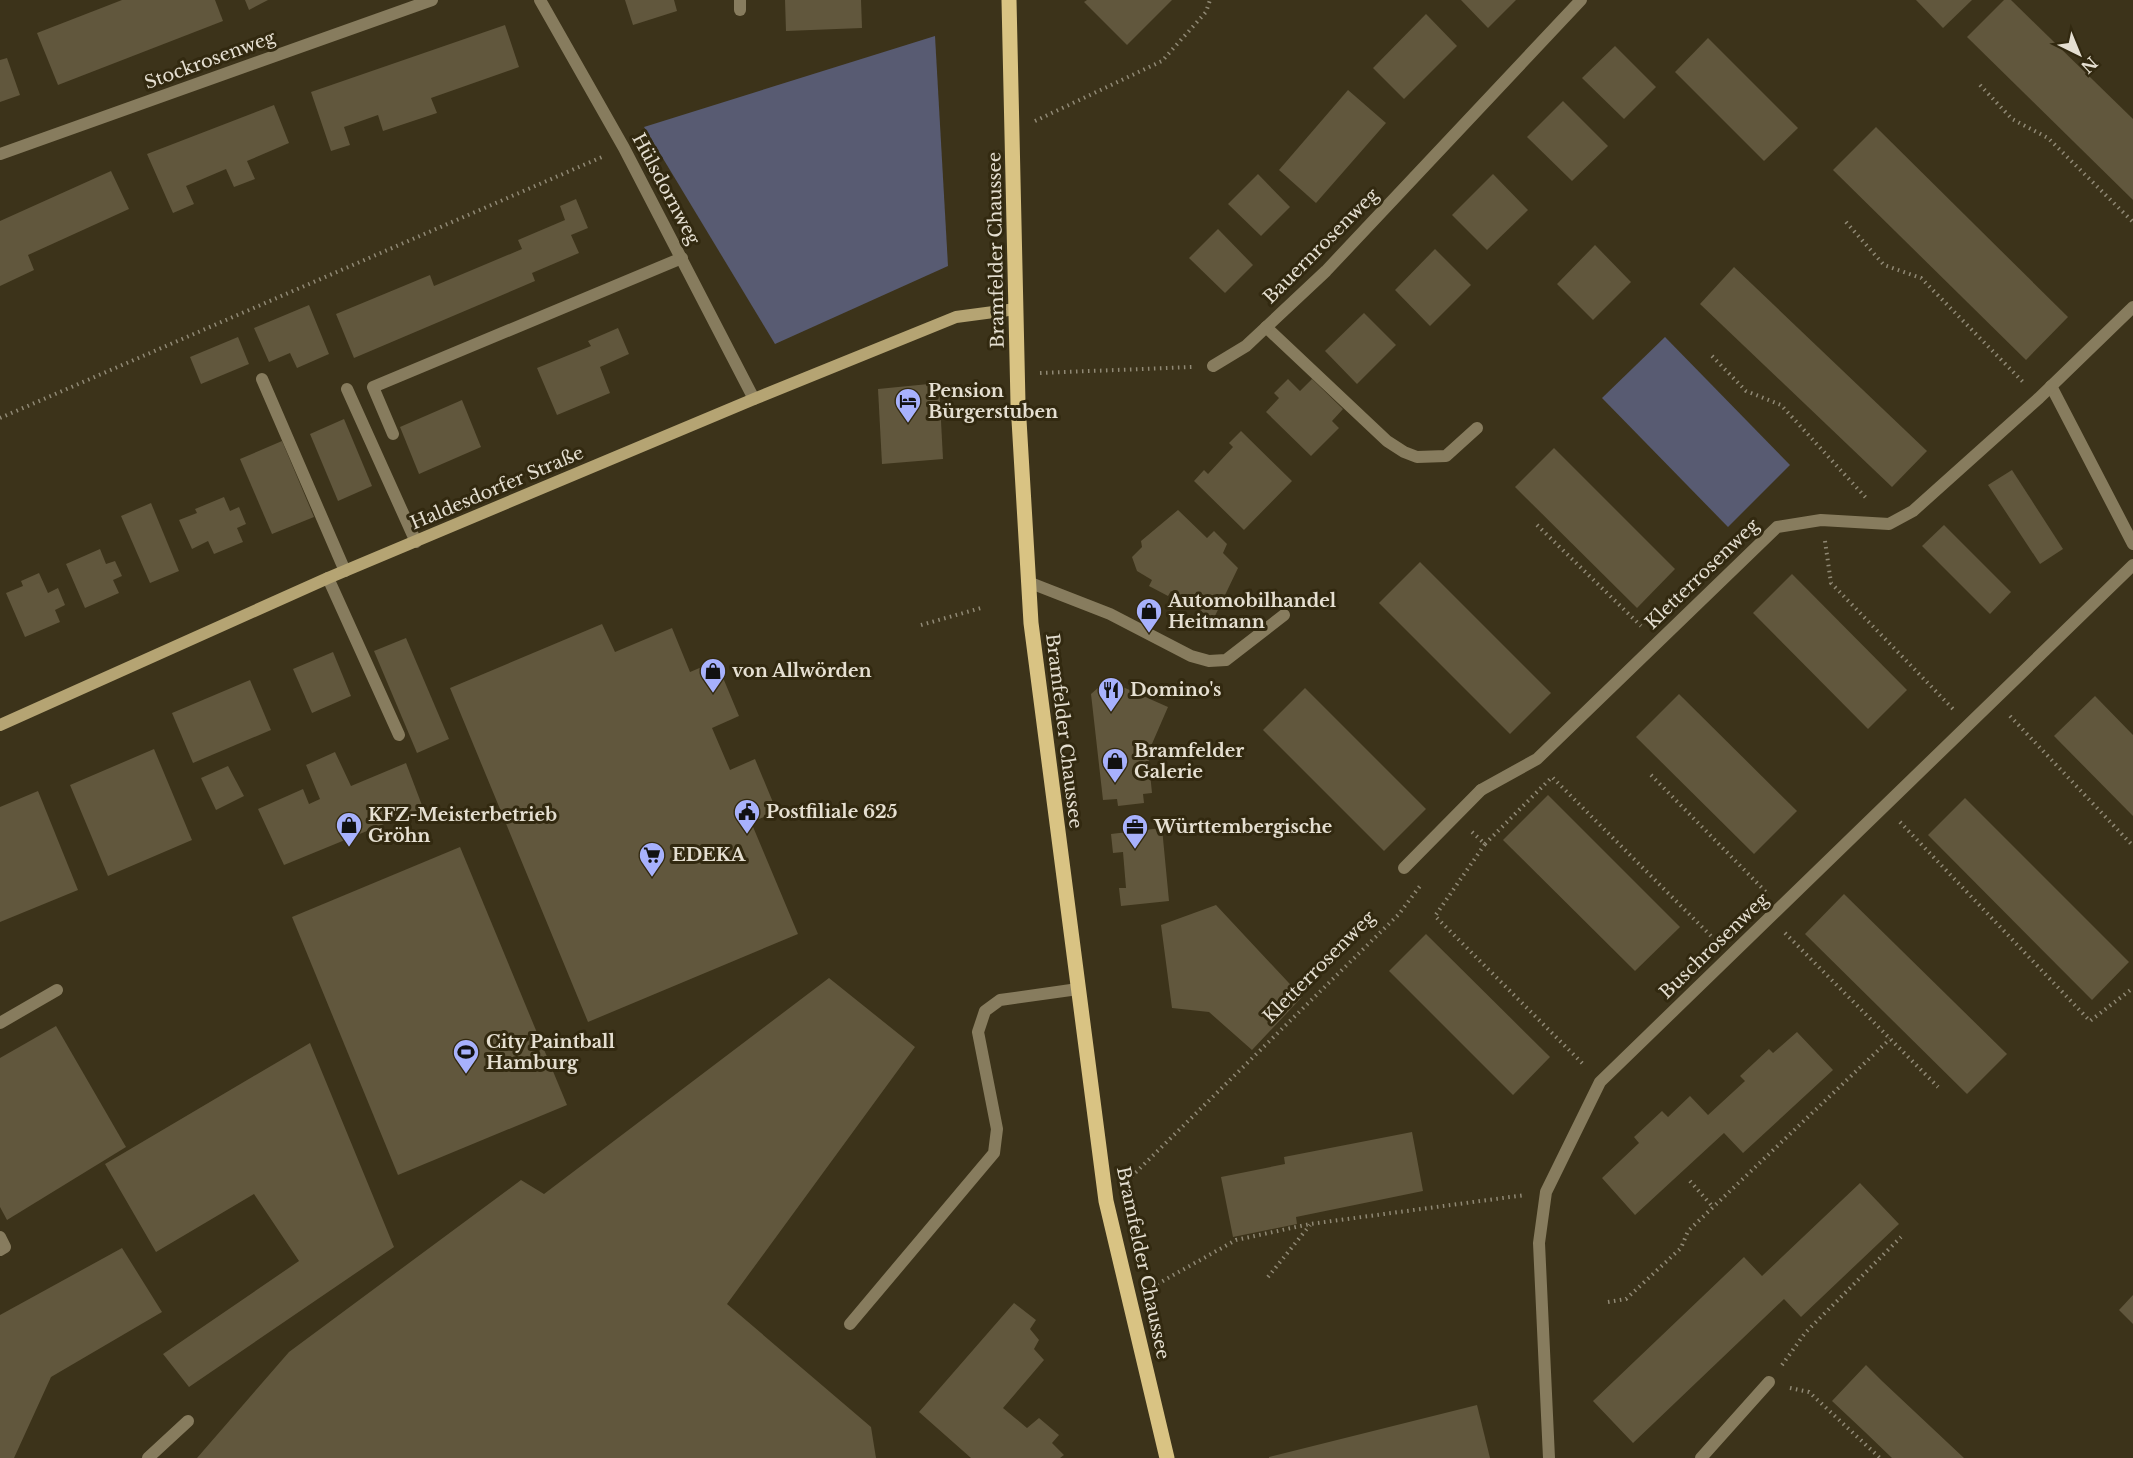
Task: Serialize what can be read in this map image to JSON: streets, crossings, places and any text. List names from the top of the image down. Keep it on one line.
{"streets":{"main road":["Bramfelder Chaussee"],"street":["Stockrosenweg","Hülsdornweg","Bauernrosenweg","Haldesdorfer Straße","Kletterrosenweg","Buschrosenweg"]},"crossings":[["Hülsdornweg","Haldesdorfer Straße"],["Bramfelder Chaussee","Haldesdorfer Straße"],["Bramfelder Chaussee","Kletterrosenweg"]],"places":{"hotel":["Pension Bürgerstuben"],"shop":["Automobilhandel Heitmann","von Allwörden","Bramfelder Galerie","KFZ-Meisterbetrieb Gröhn"],"restaurant":["Domino's"],"public building":["Postfiliale 625"],"office":["Württembergische"],"supermarket":["EDEKA"],"sports":["City Paintball Hamburg"]},"north":"bottom right"}
